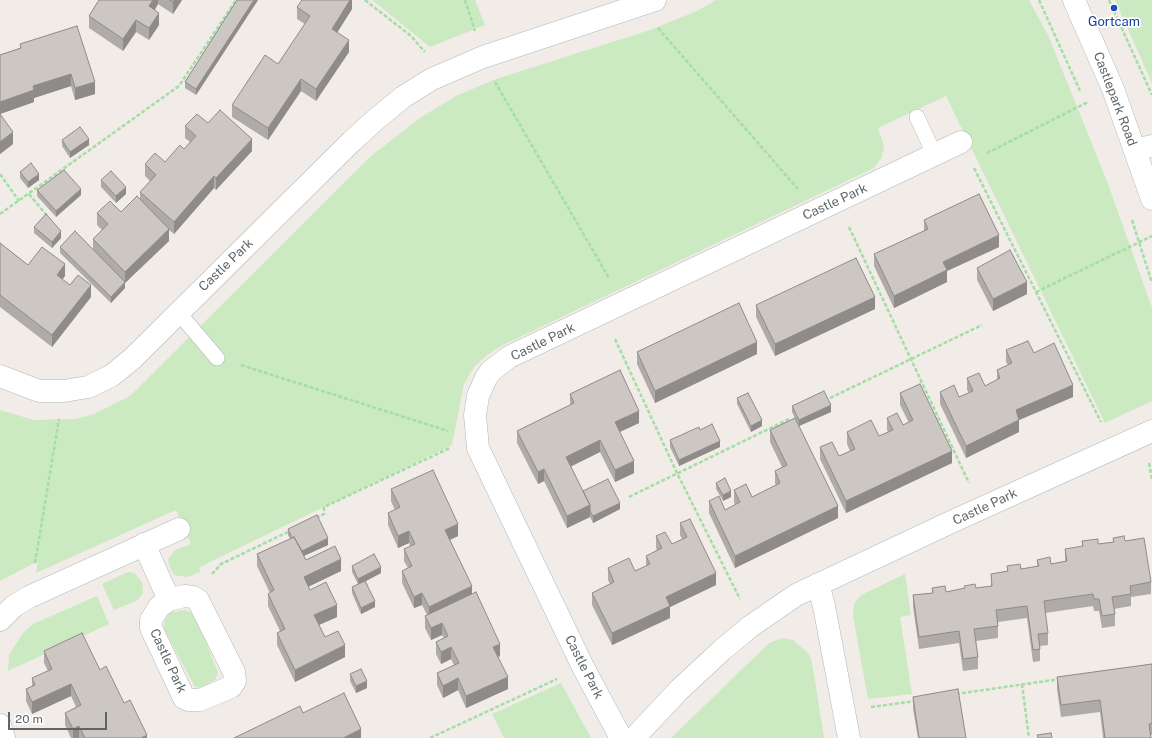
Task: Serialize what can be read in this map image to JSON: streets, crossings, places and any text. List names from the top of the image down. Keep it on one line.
{"streets":{"street":["Castlepark Road","Castle Park"]},"places":["Gortcam"],"scale_bar":"20 m"}
